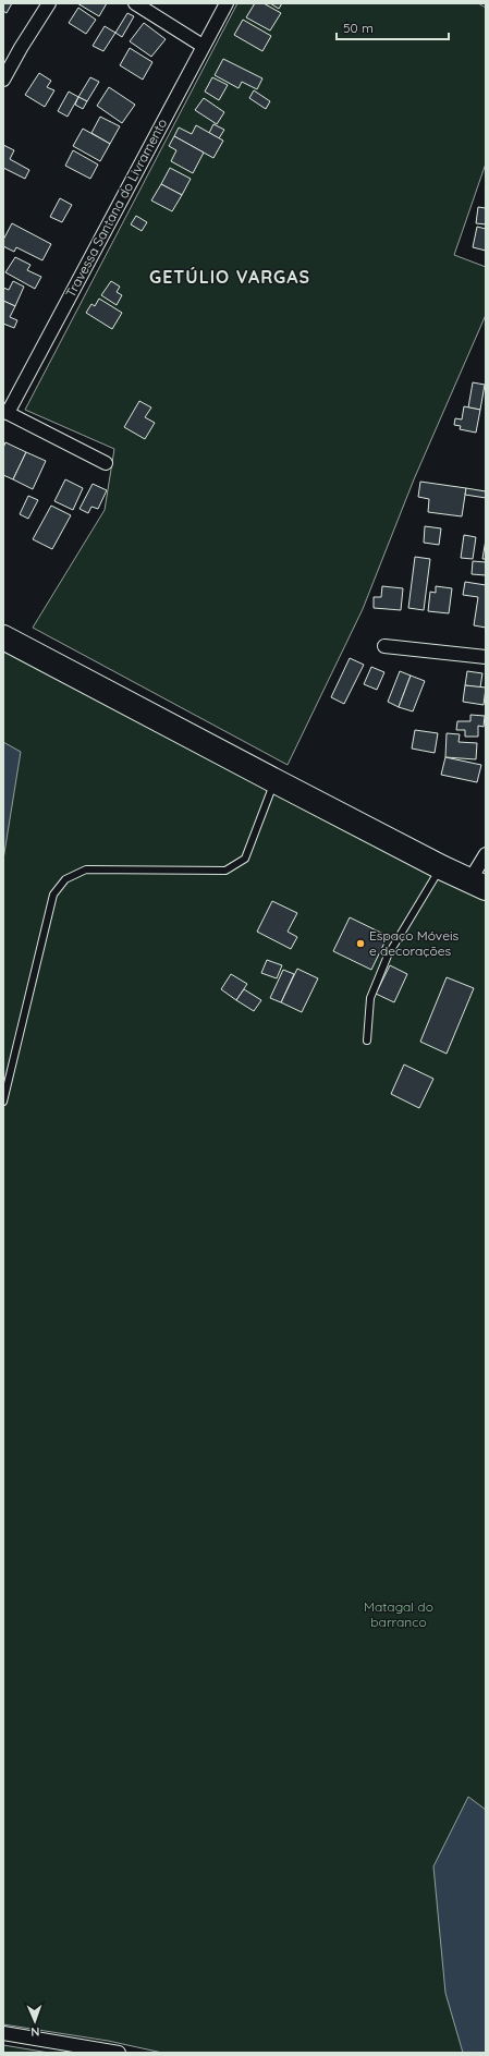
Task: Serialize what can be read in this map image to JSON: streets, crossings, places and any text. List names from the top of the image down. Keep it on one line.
{"streets":{"street":["Travessa Santana do Livramento"]},"districts":["GETÚLIO VARGAS"],"parks":["Matagal do barranco"],"places":["Espaço Móveis e decorações"],"scale_bar":"50 m","north":"bottom"}
